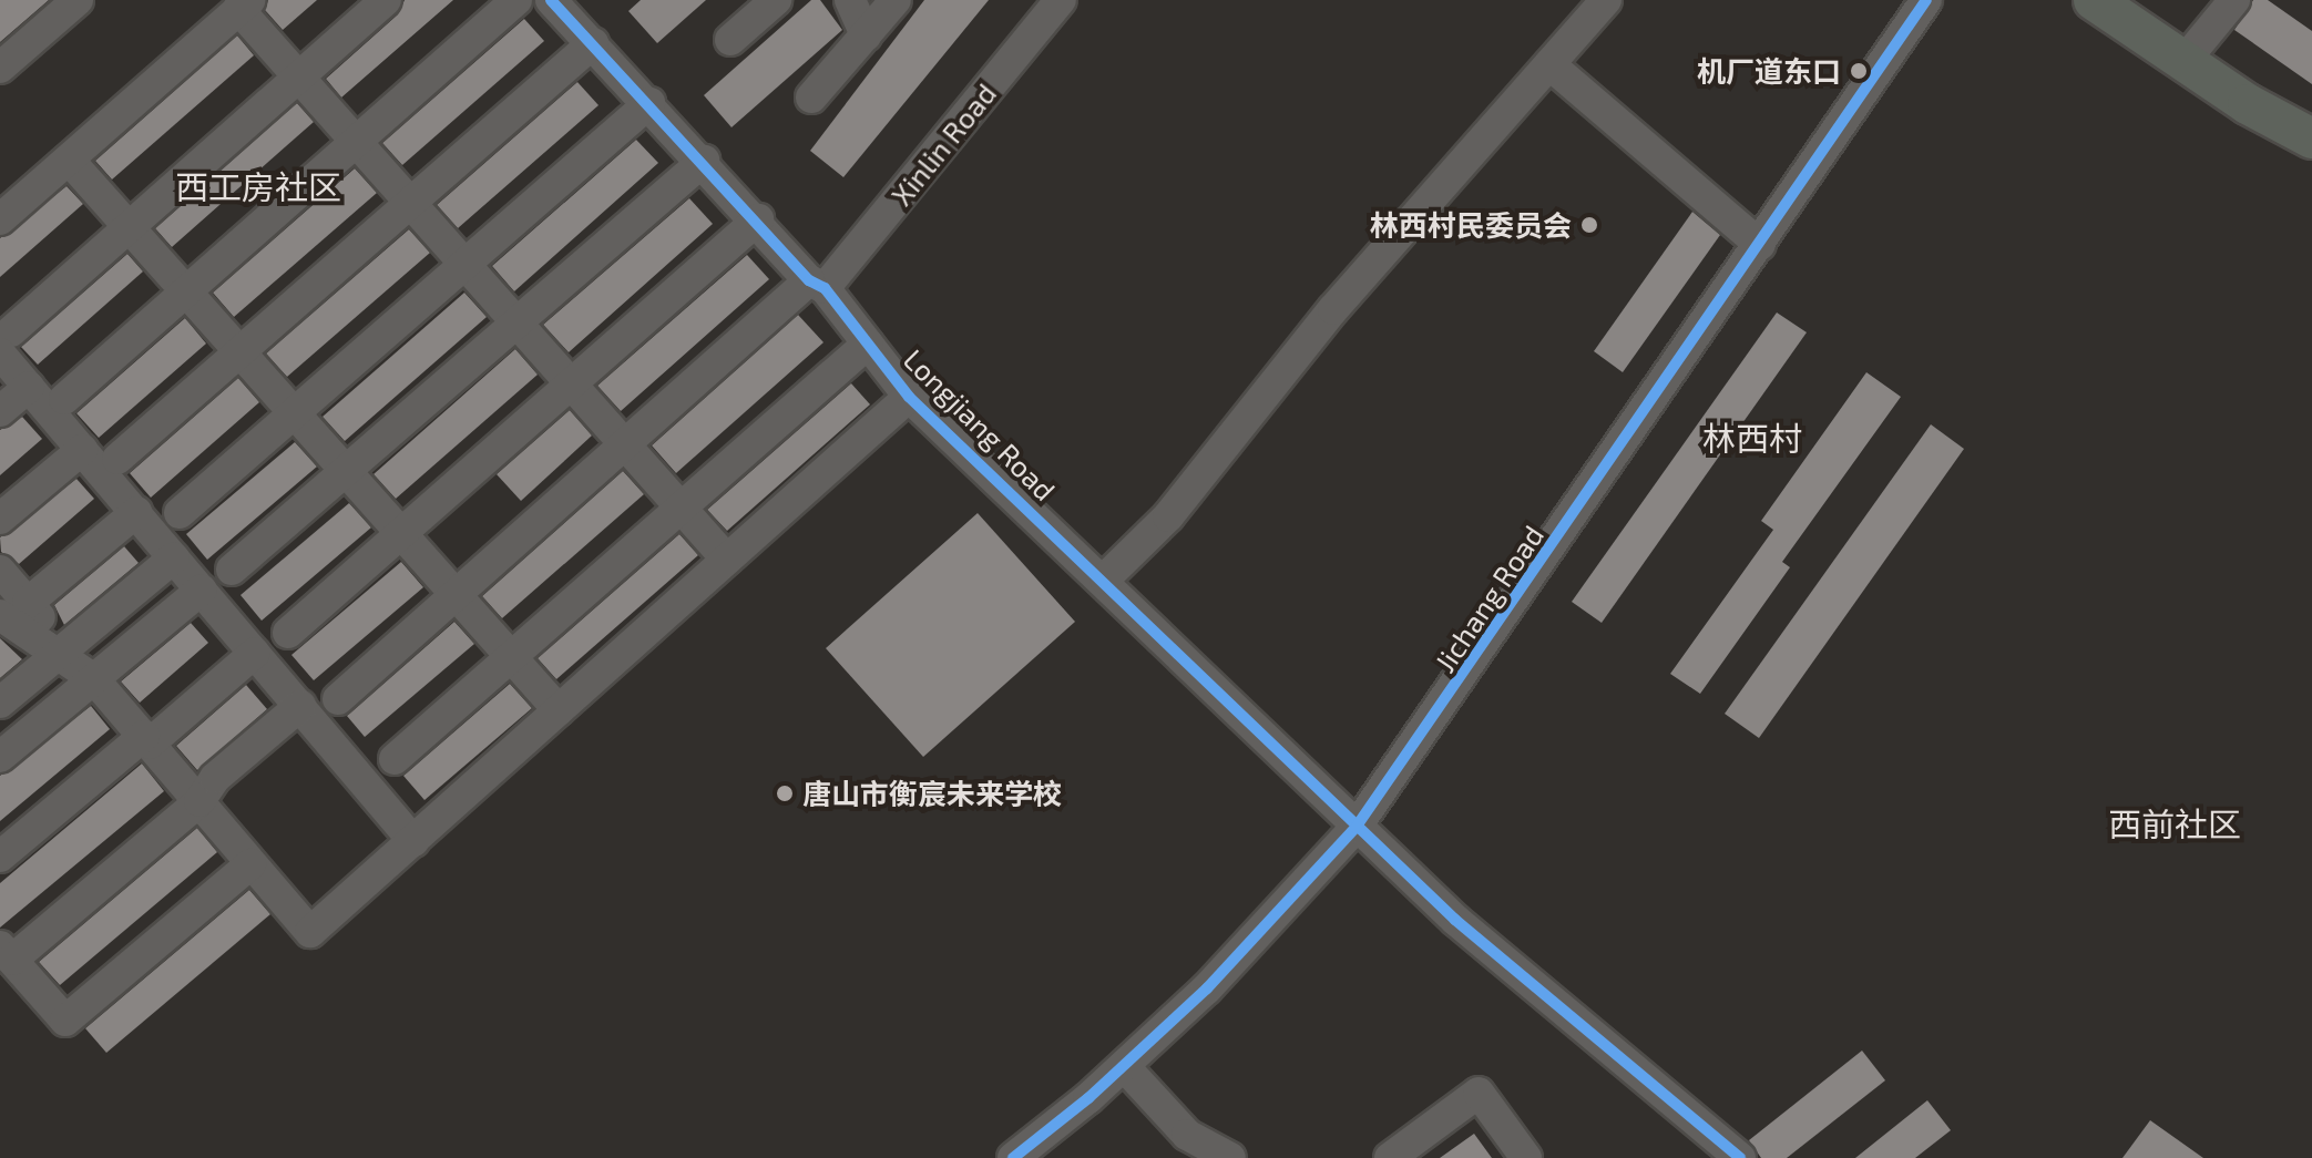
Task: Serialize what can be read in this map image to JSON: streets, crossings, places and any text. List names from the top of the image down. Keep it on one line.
{"streets":{"street":["Xinlin Road","Longjiang Road","Jichang Road"]},"crossings":[["Xinlin Road","Longjiang Road"],["Longjiang Road","Jichang Road"]],"districts":["西工房社区","林西村","西前社区"],"places":["机厂道东口","林西村民委员会","唐山市衡宸未来学校"]}
